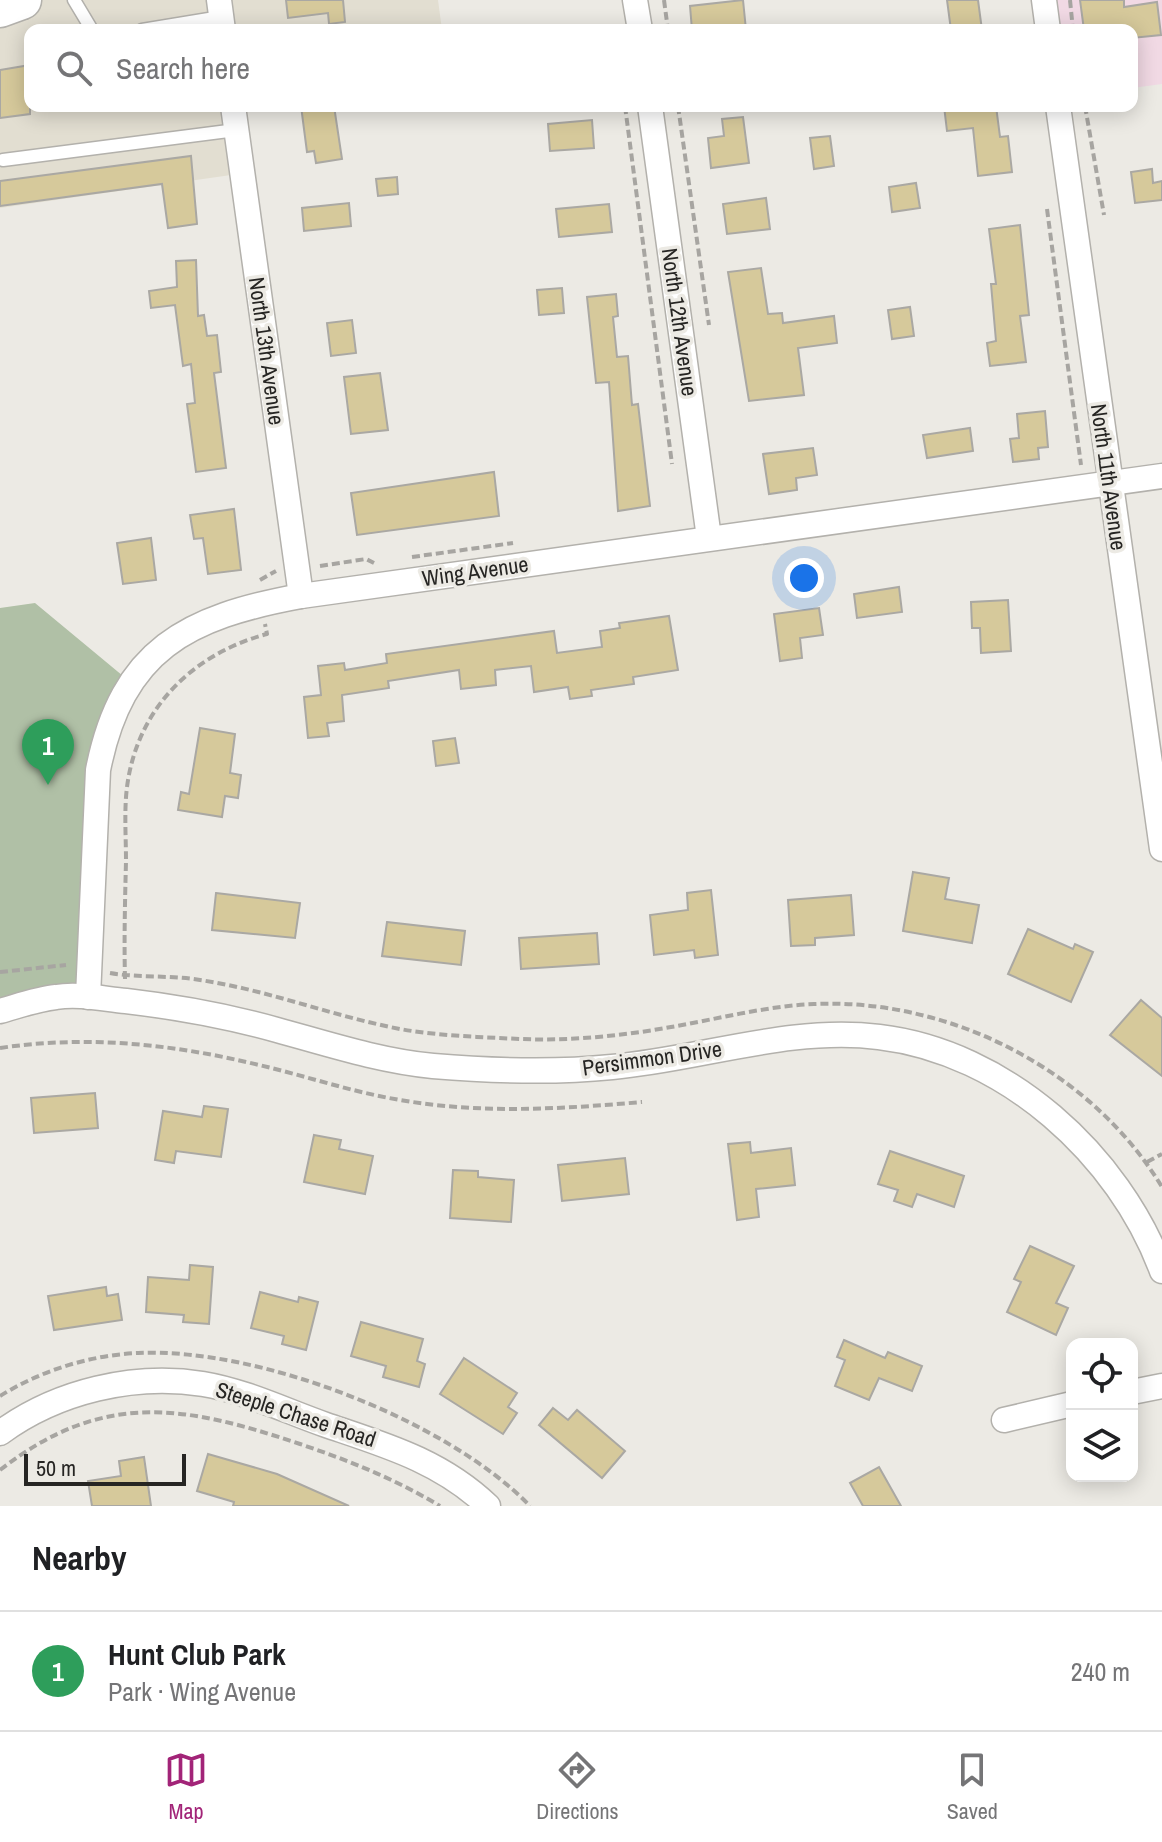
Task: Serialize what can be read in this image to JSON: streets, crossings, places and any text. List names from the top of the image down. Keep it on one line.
{"streets":{"street":["North 12th Avenue","North 13th Avenue","North 11th Avenue","Wing Avenue","Persimmon Drive","Steeple Chase Road"]},"crossings":[["North 12th Avenue","Wing Avenue"],["North 13th Avenue","Wing Avenue"],["North 11th Avenue","Wing Avenue"],["Wing Avenue","Persimmon Drive"]],"scale_bar":"50 m","page":{"search":"Search here","pins":"1","scale":"50 m","heading":"Nearby","list":[{"mark":"1","name":"Hunt Club Park","note":"Park · Wing Avenue","value":"240 m"}],"nav":["Map","Directions","Saved"]}}
